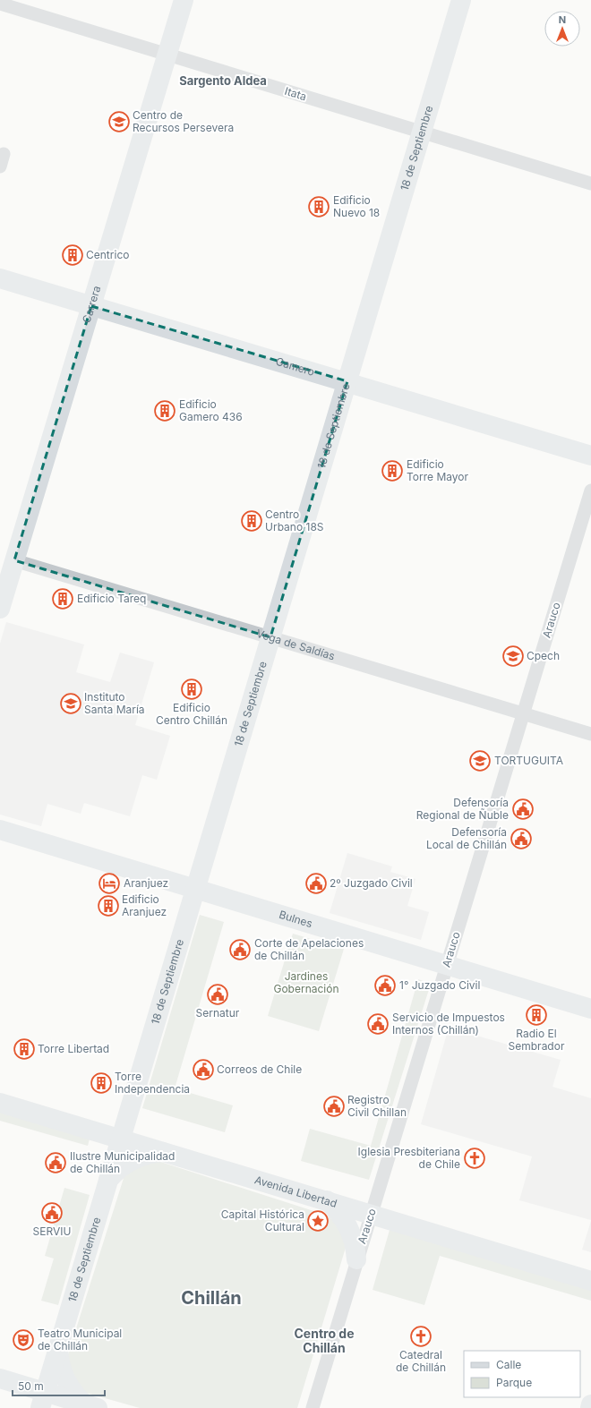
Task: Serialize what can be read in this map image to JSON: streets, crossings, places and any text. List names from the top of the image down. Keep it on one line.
{"streets":{"street":["Itata","18 de Septiembre","Carrera","Gamero","Arauco","Vega de Saldías","Bulnes","Avenida Libertad"]},"crossings":[["Itata","18 de Septiembre"],["Itata","Carrera"],["18 de Septiembre","Gamero"],["18 de Septiembre","Vega de Saldías"],["18 de Septiembre","Bulnes"],["18 de Septiembre","Avenida Libertad"],["Carrera","Gamero"],["Carrera","Vega de Saldías"],["Arauco","Vega de Saldías"],["Arauco","Bulnes"],["Arauco","Avenida Libertad"]],"districts":["Sargento Aldea","Chillán","Centro de Chillán"],"parks":["Jardines Gobernación"],"places":{"school or university":["Centro de Recursos Persevera","Cpech","Instituto Santa María","TORTUGUITA"],"building":["Edificio Nuevo 18","Centrico","Edificio Gamero 436","Edificio Torre Mayor","Centro Urbano 18S","Edificio Tareq","Edificio Centro Chillán","Edificio Aranjuez","Radio El Sembrador","Torre Libertad","Torre Independencia"],"public building":["Defensoría Regional de Ñuble","Defensoría Local de Chillán","2º Juzgado Civil","Corte de Apelaciones de Chillán","1° Juzgado Civil","Sernatur","Servicio de Impuestos Internos (Chillán)","Correos de Chile","Registro Civil Chillan","Ilustre Municipalidad de Chillán","SERVIU"],"hotel":["Aranjuez"],"church":["Iglesia Presbiteriana de Chile","Catedral de Chillán"],"place":["Capital Histórica Cultural"],"theatre":["Teatro Municipal de Chillán"]},"legend":["Calle","Parque"],"scale_bar":"50 m","north":"top"}
